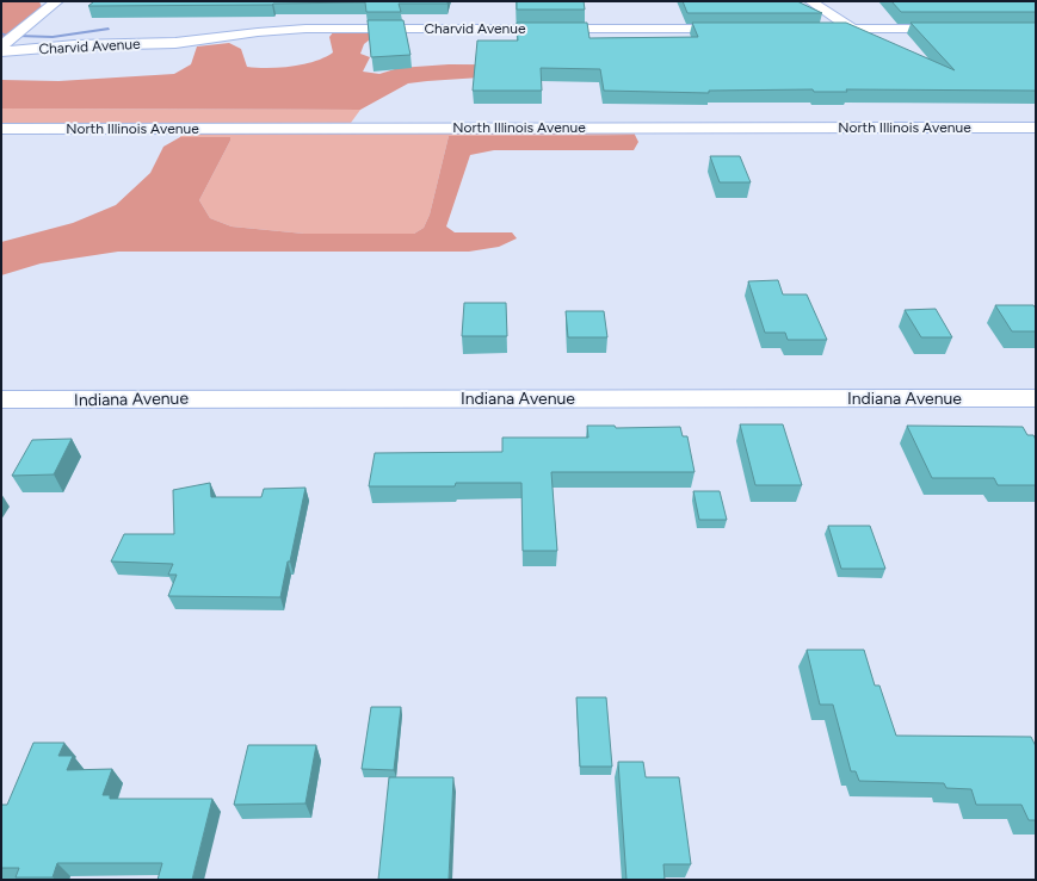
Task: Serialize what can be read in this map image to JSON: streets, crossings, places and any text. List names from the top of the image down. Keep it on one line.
{"streets":{"street":["Charvid Avenue","North Illinois Avenue","Indiana Avenue"]}}
